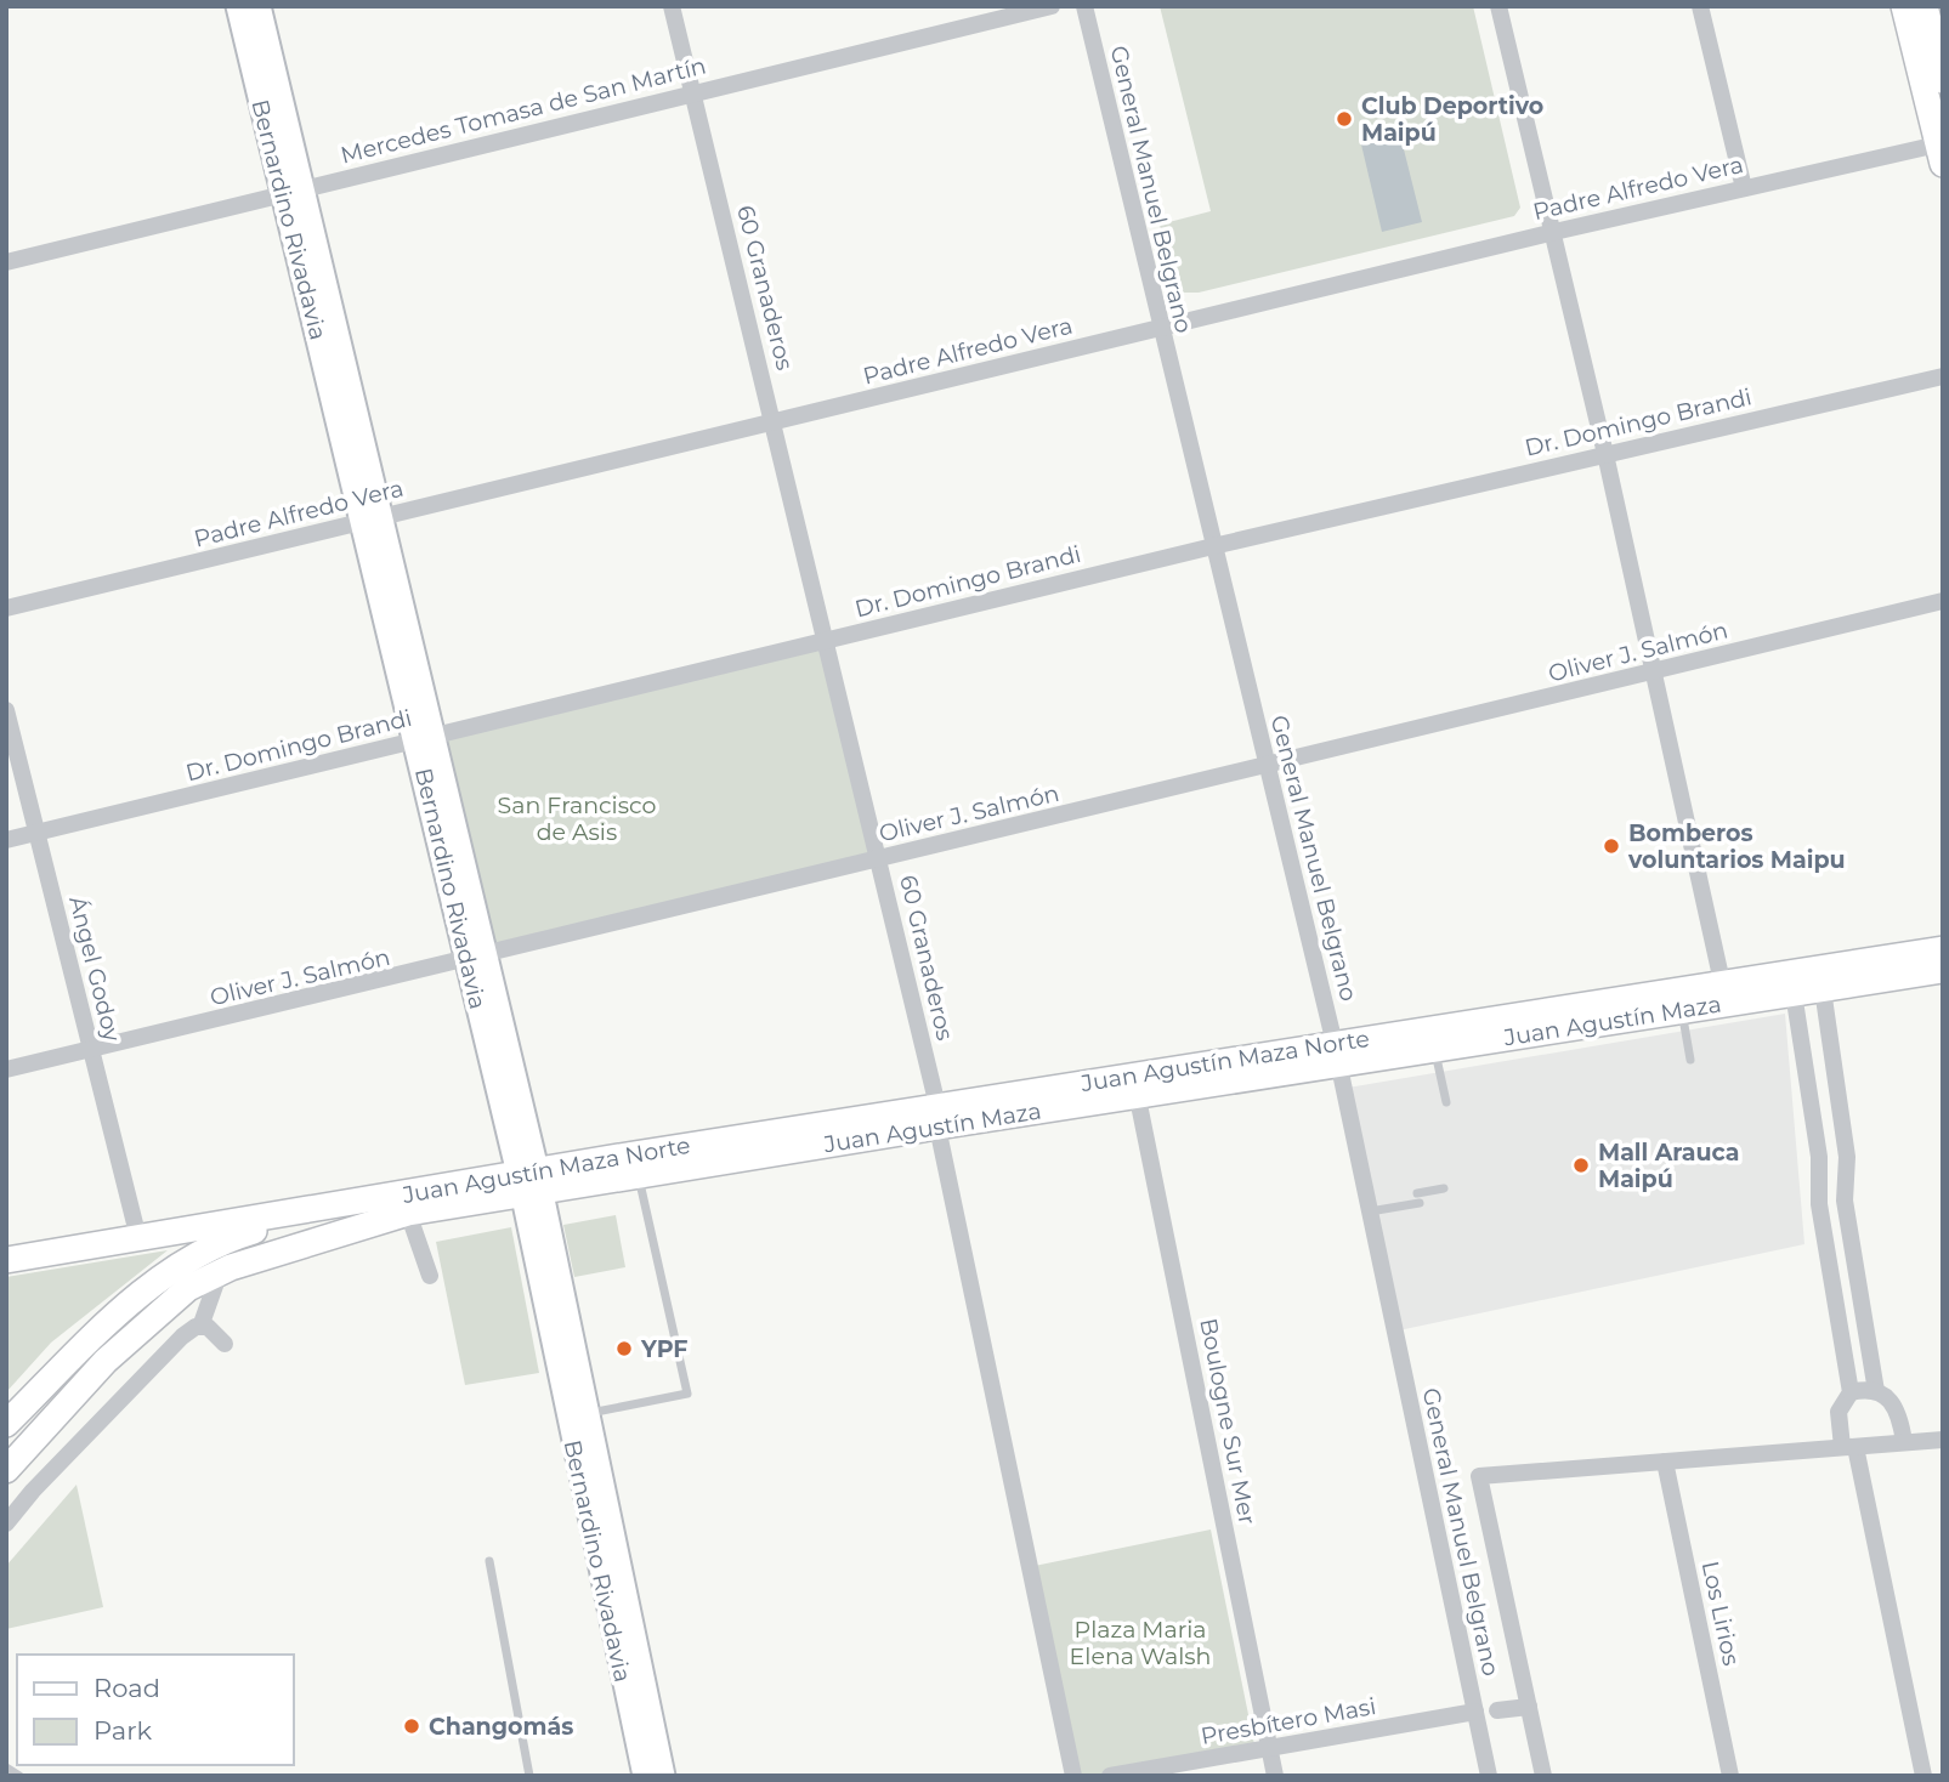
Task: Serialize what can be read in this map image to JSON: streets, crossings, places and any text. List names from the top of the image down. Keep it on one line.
{"streets":{"main road":["Juan Agustín Maza","Juan Agustín Maza Norte"],"street":["Mercedes Tomasa de San Martín","Padre Alfredo Vera","General Manuel Belgrano","Bernardino Rivadavia","60 Granaderos","Dr. Domingo Brandi","Oliver J. Salmón","Ángel Godoy","Boulogne Sur Mer","Los Lirios","Presbítero Masi"]},"crossings":[["Mercedes Tomasa de San Martín","Bernardino Rivadavia"],["Mercedes Tomasa de San Martín","60 Granaderos"],["Padre Alfredo Vera","General Manuel Belgrano"],["Padre Alfredo Vera","Bernardino Rivadavia"],["Padre Alfredo Vera","60 Granaderos"],["General Manuel Belgrano","Dr. Domingo Brandi"],["General Manuel Belgrano","Oliver J. Salmón"],["General Manuel Belgrano","Juan Agustín Maza"],["General Manuel Belgrano","Juan Agustín Maza Norte"],["General Manuel Belgrano","Presbítero Masi"],["Bernardino Rivadavia","Dr. Domingo Brandi"],["Bernardino Rivadavia","Oliver J. Salmón"],["Bernardino Rivadavia","Juan Agustín Maza"],["Bernardino Rivadavia","Juan Agustín Maza Norte"],["60 Granaderos","Dr. Domingo Brandi"],["60 Granaderos","Oliver J. Salmón"],["60 Granaderos","Juan Agustín Maza"],["60 Granaderos","Juan Agustín Maza Norte"],["Dr. Domingo Brandi","Ángel Godoy"],["Oliver J. Salmón","Ángel Godoy"],["Ángel Godoy","Juan Agustín Maza Norte"],["Juan Agustín Maza","Juan Agustín Maza Norte"],["Juan Agustín Maza Norte","Boulogne Sur Mer"],["Boulogne Sur Mer","Presbítero Masi"]],"parks":["San Francisco de Asis","Plaza Maria Elena Walsh"],"places":["Club Deportivo Maipú","Bomberos voluntarios Maipu","Mall Arauca Maipú","YPF","Changomás"],"legend":["Road","Park"]}
